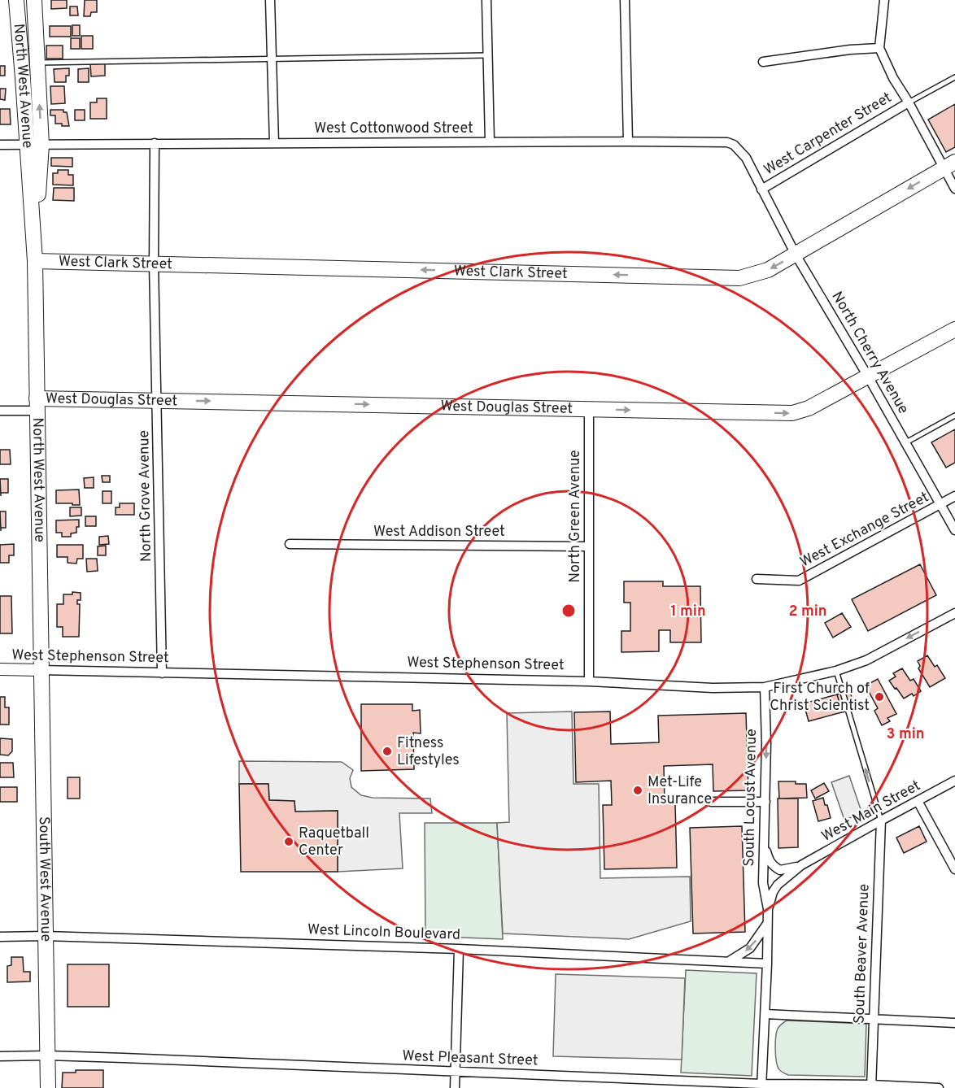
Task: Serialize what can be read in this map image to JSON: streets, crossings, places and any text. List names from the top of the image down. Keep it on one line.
{"streets":{"main road":["North West Avenue","West Clark Street","West Douglas Street","South West Avenue"],"street":["West Cottonwood Street","West Carpenter Street","North Cherry Avenue","North Grove Avenue","North Green Avenue","West Exchange Street","West Addison Street","West Stephenson Street","South Locust Avenue","West Main Street","West Lincoln Boulevard","South Beaver Avenue","West Pleasant Street"]},"crossings":[["North West Avenue","West Cottonwood Street"],["North West Avenue","West Clark Street"],["North West Avenue","West Douglas Street"],["North West Avenue","West Stephenson Street"],["North West Avenue","South West Avenue"],["West Cottonwood Street","West Carpenter Street"],["West Cottonwood Street","North Cherry Avenue"],["West Cottonwood Street","North Grove Avenue"],["West Carpenter Street","North Cherry Avenue"],["West Clark Street","North Cherry Avenue"],["West Clark Street","North Grove Avenue"],["North Cherry Avenue","West Douglas Street"],["North Cherry Avenue","West Exchange Street"],["West Douglas Street","North Grove Avenue"],["West Douglas Street","North Green Avenue"],["North Grove Avenue","West Stephenson Street"],["North Green Avenue","West Addison Street"],["North Green Avenue","West Stephenson Street"],["West Stephenson Street","South Locust Avenue"],["West Stephenson Street","South West Avenue"],["South Locust Avenue","West Main Street"],["South Locust Avenue","West Lincoln Boulevard"],["South Locust Avenue","West Pleasant Street"],["West Main Street","South Beaver Avenue"],["South West Avenue","West Lincoln Boulevard"],["South West Avenue","West Pleasant Street"],["South Beaver Avenue","West Pleasant Street"]],"one_way":["West Clark Street","West Douglas Street"],"places":["First Church of Christ Scientist","Fitness Lifestyles","Met-Life Insurance","Raquetball Center"],"rings":["1 min","2 min","3 min"]}
